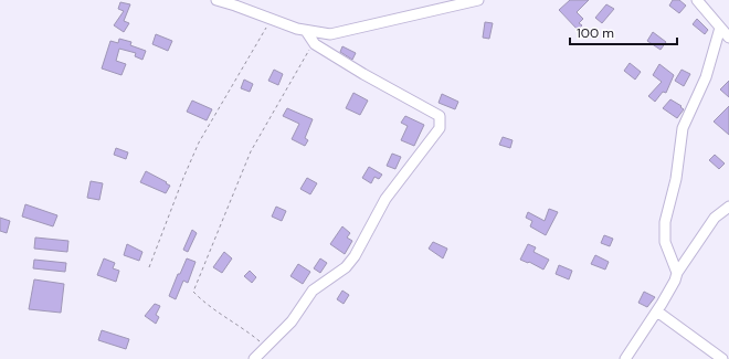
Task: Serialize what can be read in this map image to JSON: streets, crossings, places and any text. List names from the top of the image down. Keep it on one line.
{"scale_bar":"100 m"}
